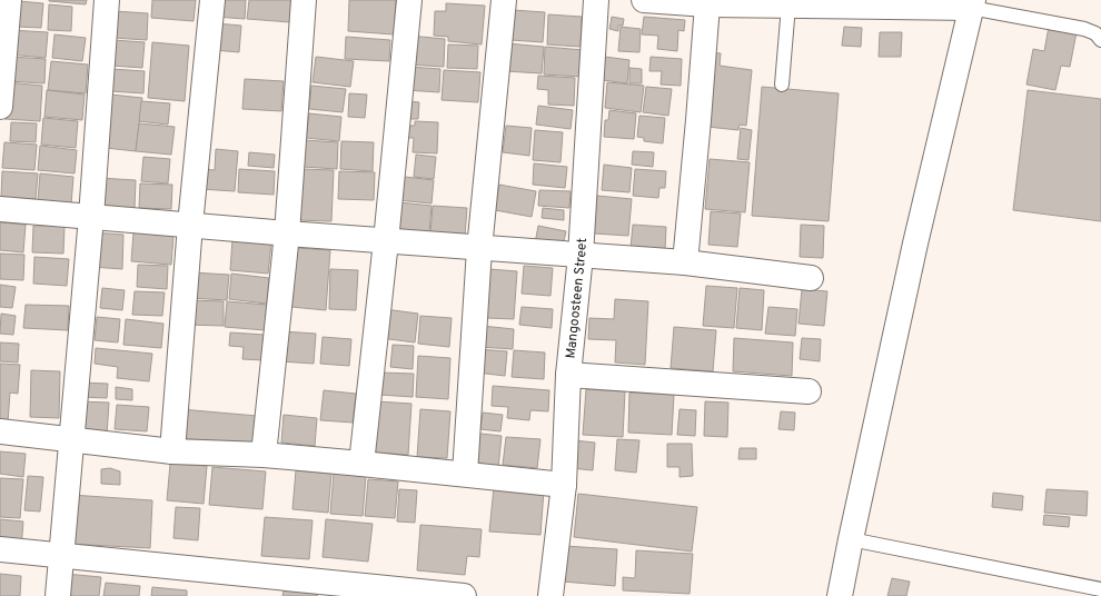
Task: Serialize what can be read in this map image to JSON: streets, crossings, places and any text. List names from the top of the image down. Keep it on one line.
{"streets":{"street":["Mangoosteen Street"]}}
